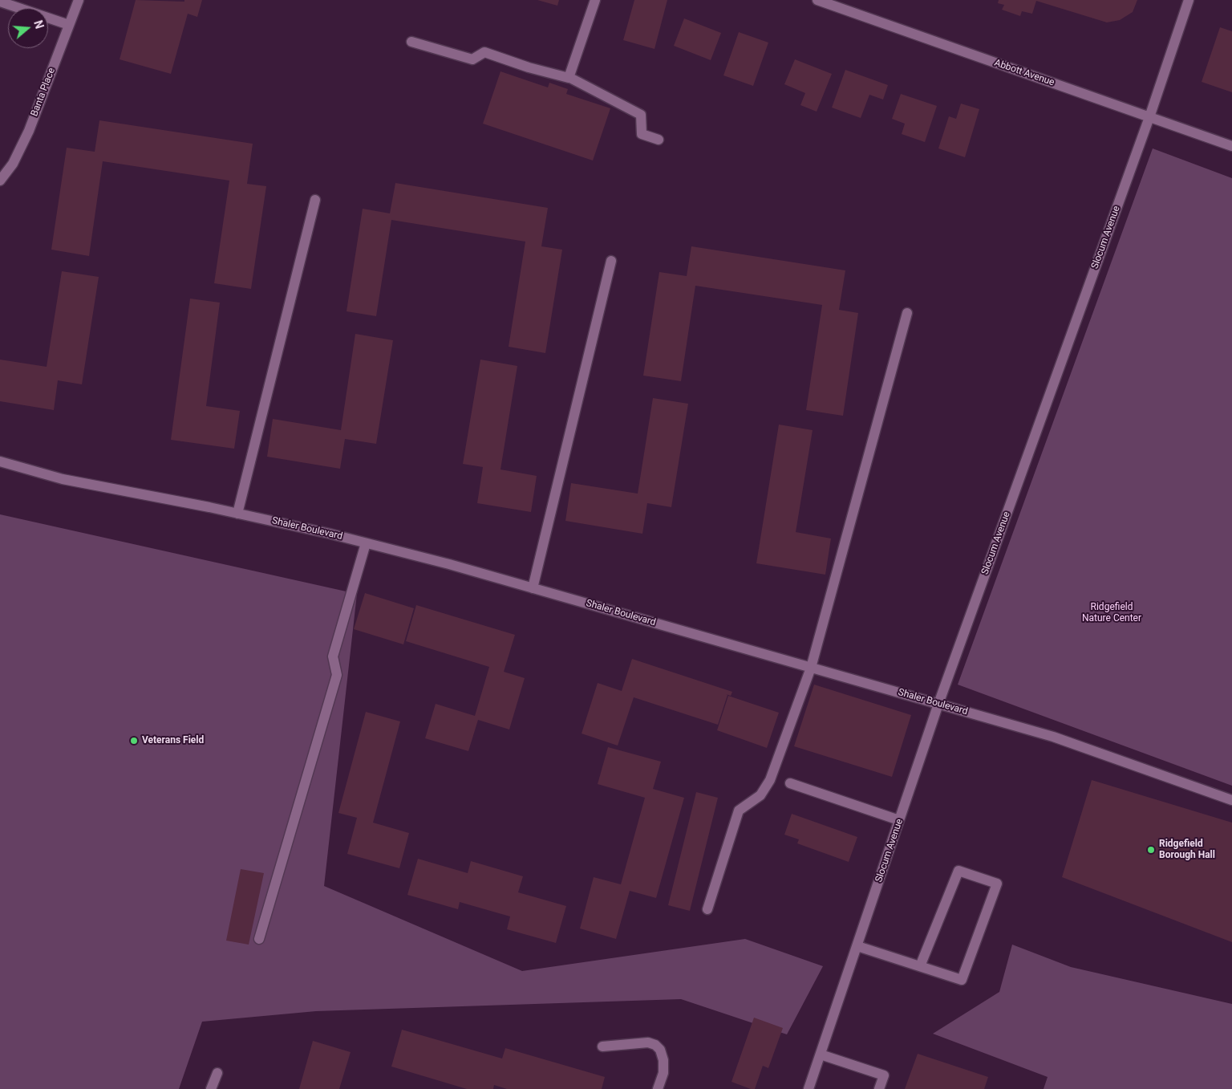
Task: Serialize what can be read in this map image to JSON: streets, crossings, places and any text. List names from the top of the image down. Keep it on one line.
{"streets":{"street":["Abbott Avenue","Banta Place","Slocum Avenue","Shaler Boulevard"]},"crossings":[["Abbott Avenue","Slocum Avenue"],["Slocum Avenue","Shaler Boulevard"]],"parks":["Ridgefield Nature Center"],"places":["Veterans Field","Ridgefield Borough Hall"],"north":"right"}
